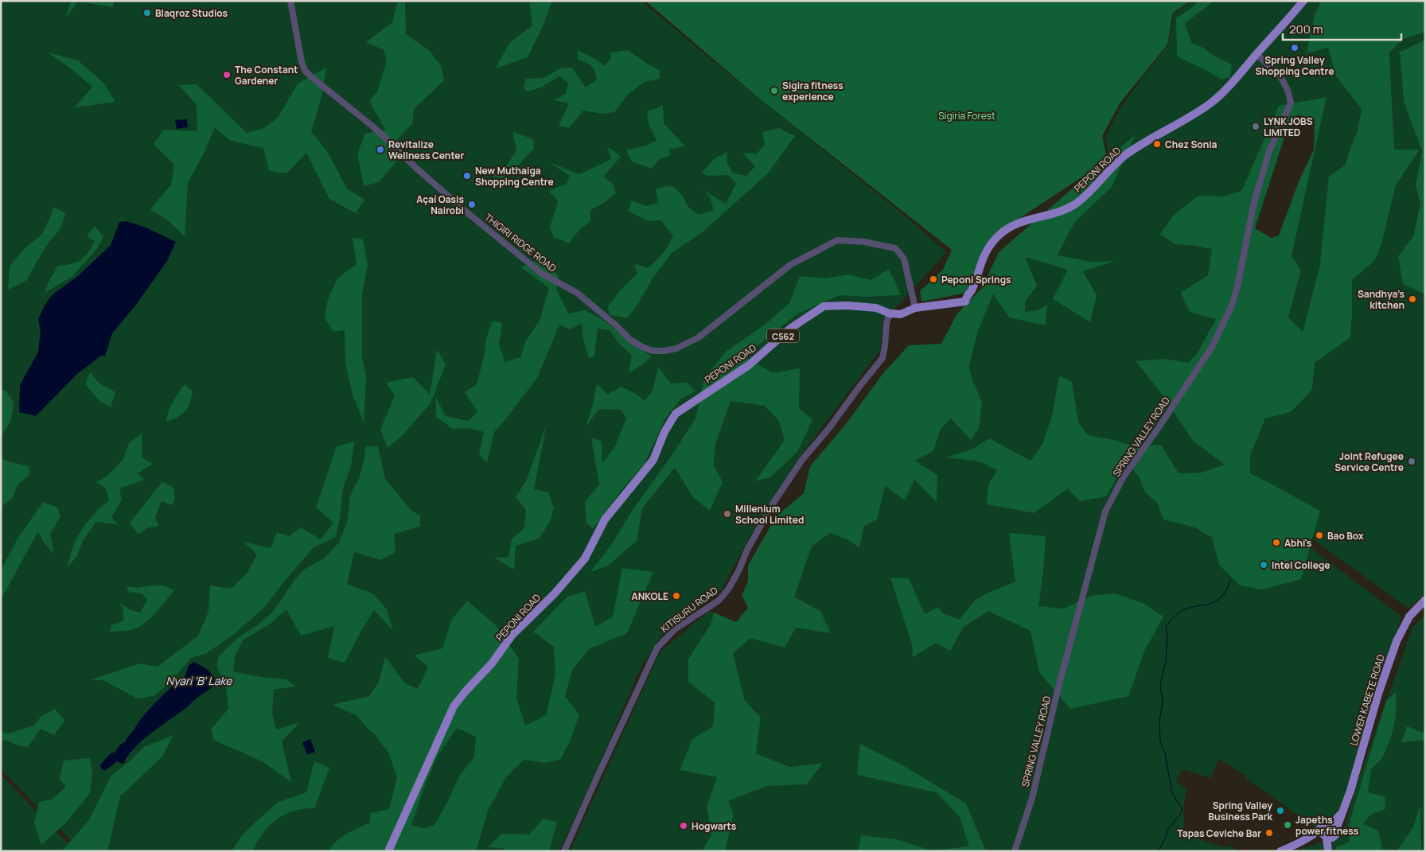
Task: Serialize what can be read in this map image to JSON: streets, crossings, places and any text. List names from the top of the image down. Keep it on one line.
{"streets":{"main road":["PEPONI ROAD","C562","LOWER KABETE ROAD"],"street":["THIGIRI RIDGE ROAD","SPRING VALLEY ROAD","KITISURU ROAD"]},"crossings":[["PEPONI ROAD","THIGIRI RIDGE ROAD"],["PEPONI ROAD","SPRING VALLEY ROAD"],["PEPONI ROAD","KITISURU ROAD"]],"water":["Nyari 'B' Lake"],"parks":["Sigiria Forest"],"places":["Blaqroz Studios","Spring Valley Shopping Centre","The Constant Gardener","Sigira fitness experience","LYNK JOBS LIMITED","Chez Sonia","Revitalize Wellness Center","New Muthaiga Shopping Centre","Açaí Oasis Nairobi","Peponi Springs","Sandhya’s kitchen","Joint Refugee Service Centre","Millenium School Limited","Bao Box","Abhi's","Intel College","ANKOLE","Spring Valley Business Park","Japeths power fitness","Hogwarts","Tapas Ceviche Bar"],"scale_bar":"200 m"}
